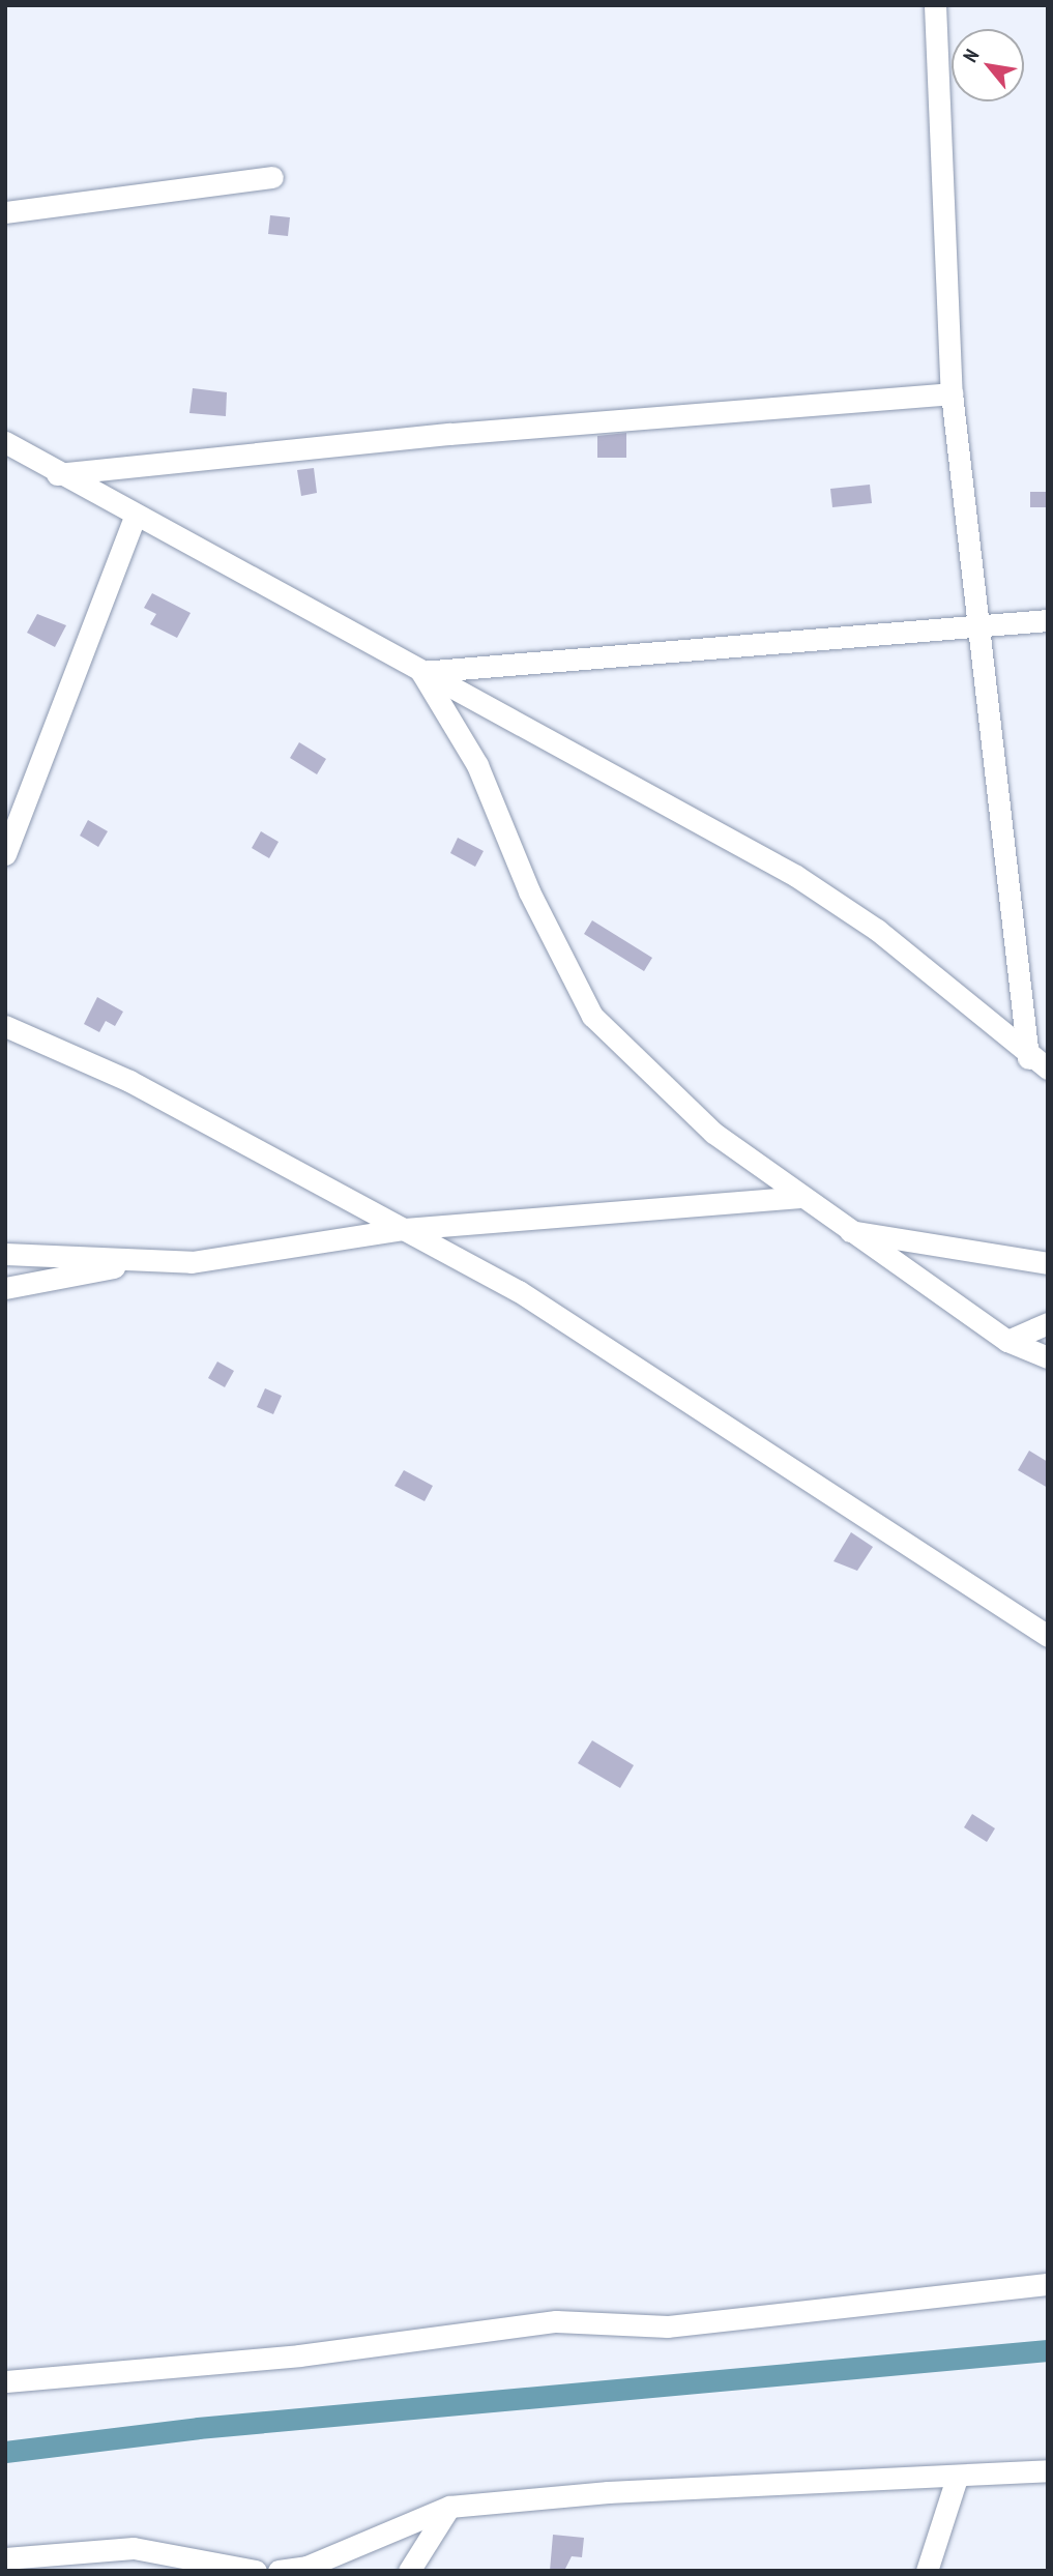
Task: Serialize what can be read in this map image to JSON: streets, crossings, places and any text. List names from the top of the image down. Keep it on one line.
{"north":"top left"}
